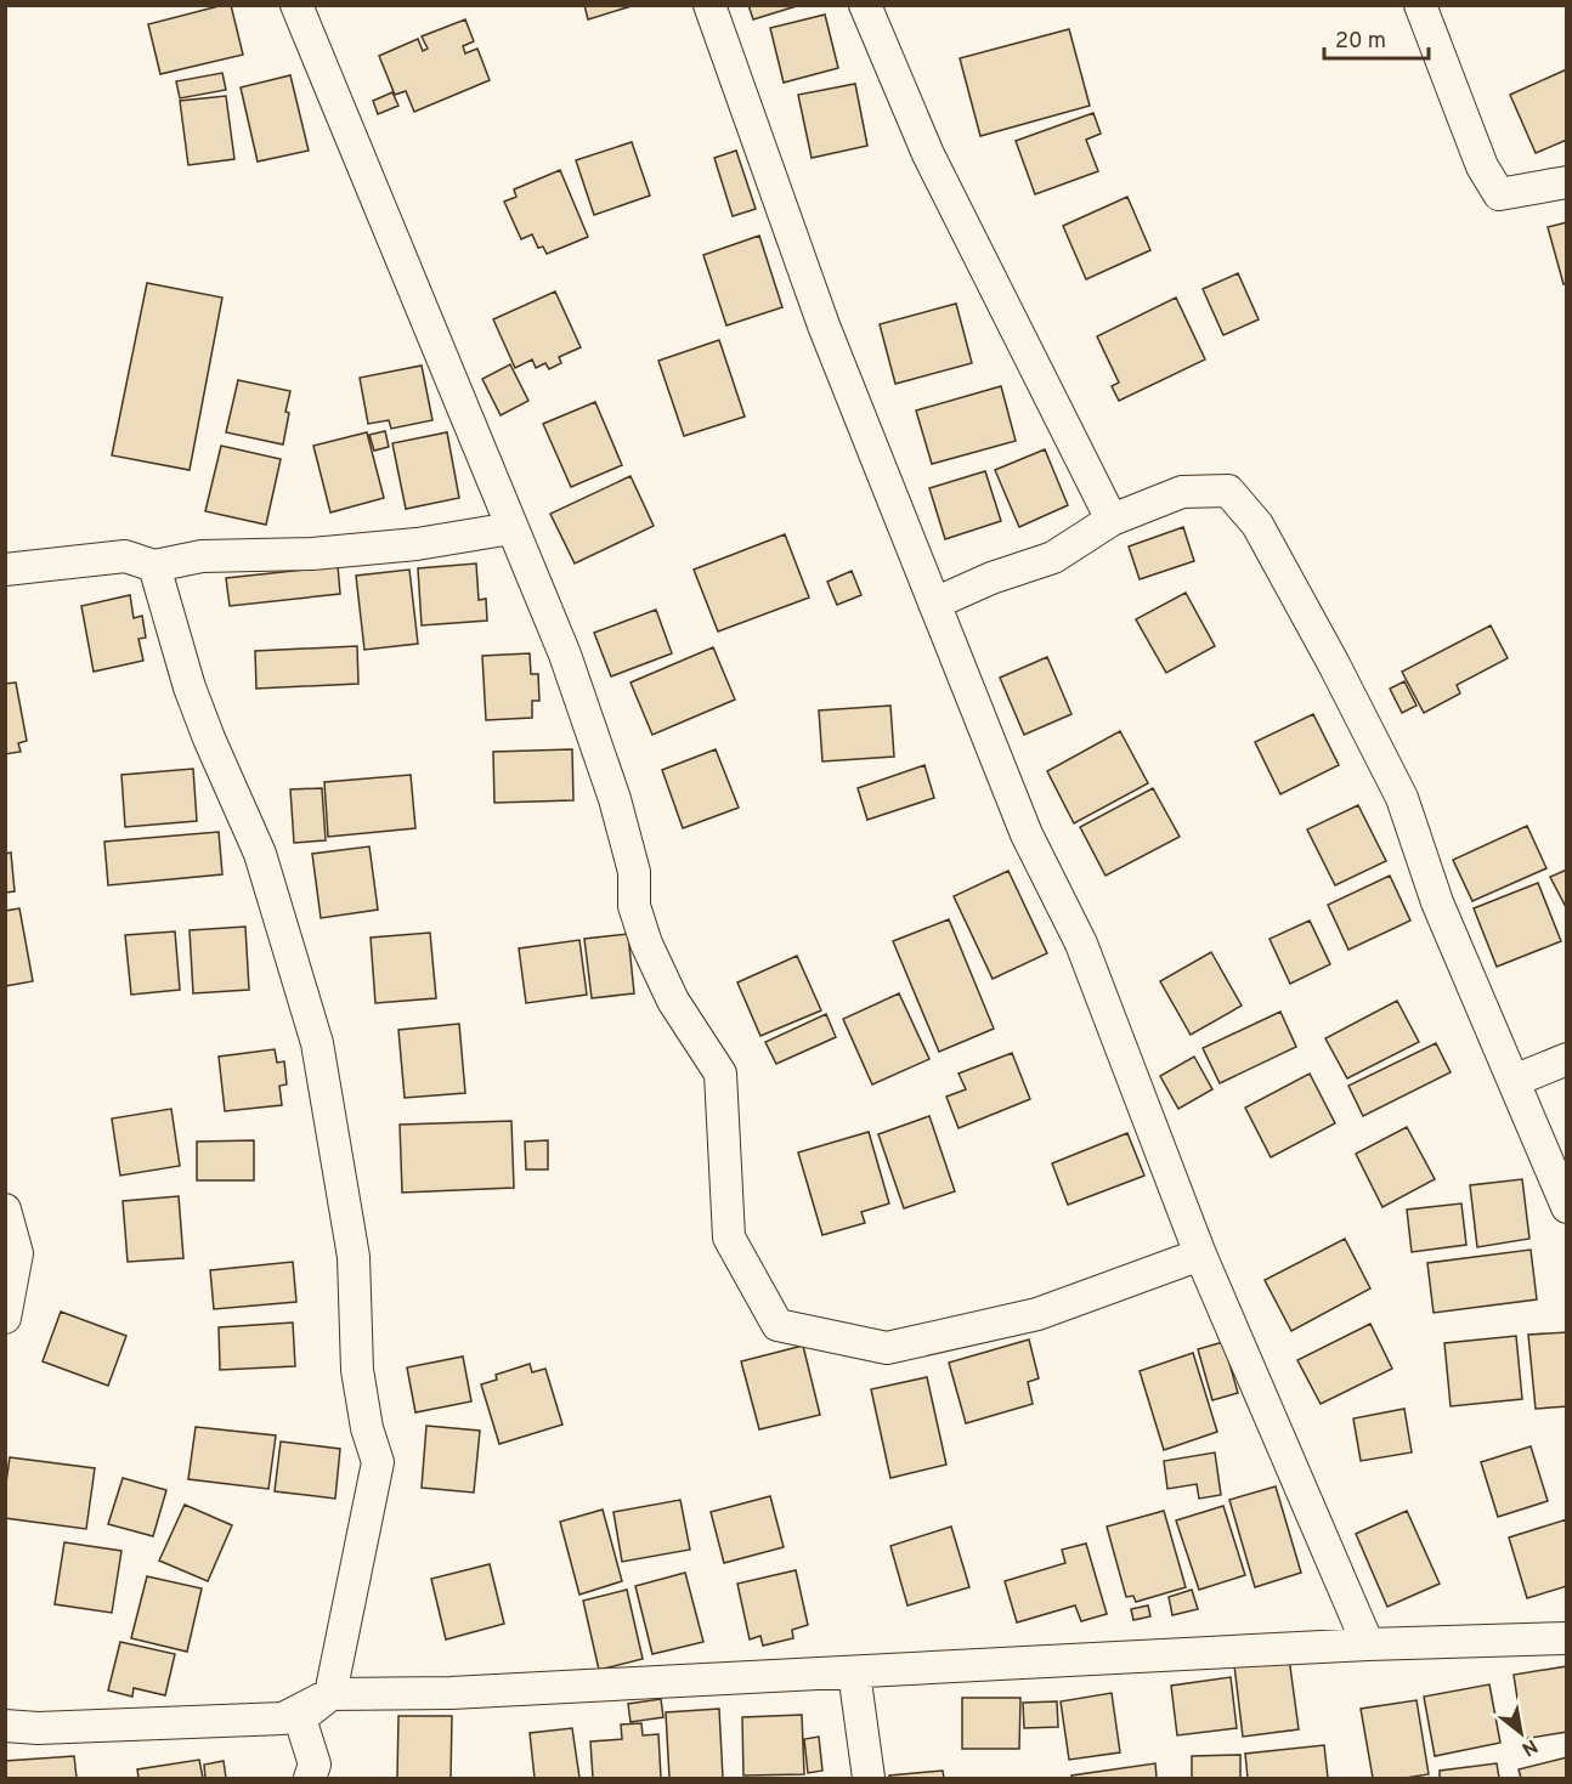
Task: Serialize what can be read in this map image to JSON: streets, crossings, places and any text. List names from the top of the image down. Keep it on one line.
{"scale_bar":"20 m","north":"bottom right"}
